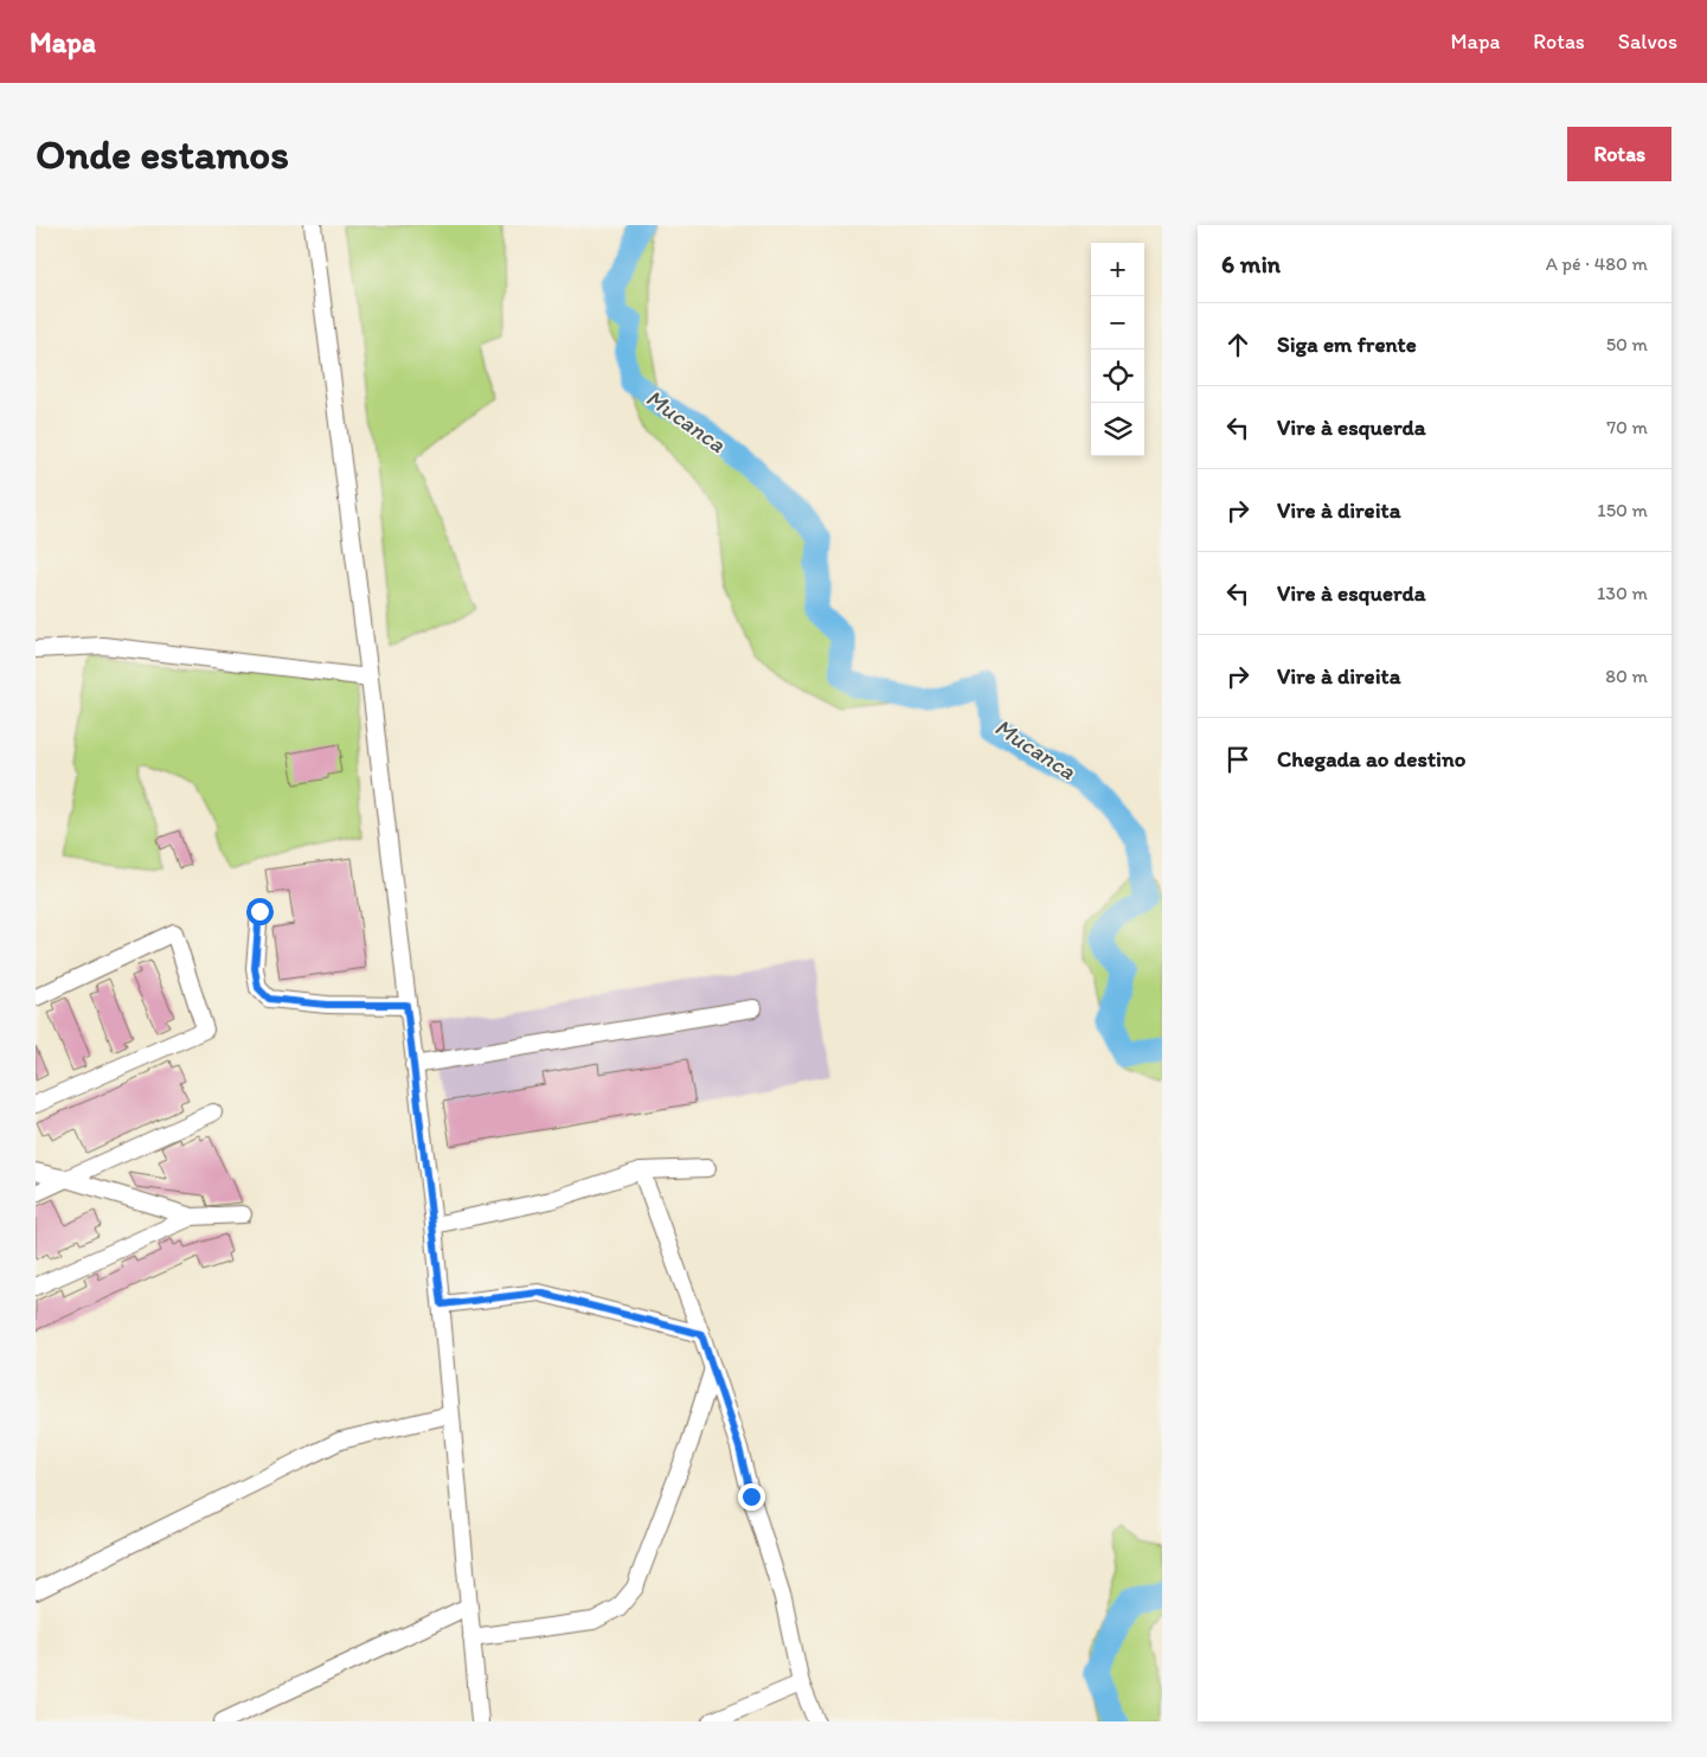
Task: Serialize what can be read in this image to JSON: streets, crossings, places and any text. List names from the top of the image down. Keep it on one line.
{"water":["Mucanca"],"page":{"header":"Mapa","nav":["Mapa","Rotas","Salvos"],"buttons":"Rotas","title":"Onde estamos","heading":["6 min","A pé · 480 m"],"map_buttons":["+","−"],"list":[["Siga em frente","50 m"],["Vire à esquerda","70 m"],["Vire à direita","150 m"],["Vire à esquerda","130 m"],["Vire à direita","80 m"],"Chegada ao destino"]}}
